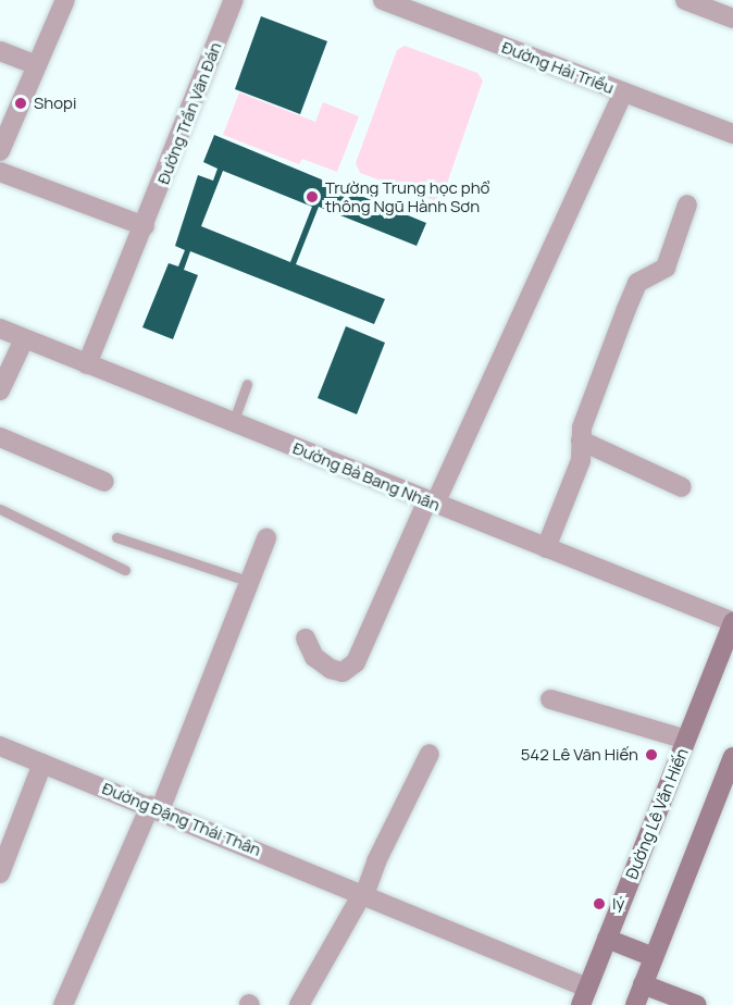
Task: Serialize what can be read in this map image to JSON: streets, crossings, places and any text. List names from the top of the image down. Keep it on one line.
{"streets":{"main road":["Đường Lê Văn Hiến"],"street":["Đường Hải Triều","Đường Trần Văn Đán","Đường Bà Bang Nhãn","Đường Đặng Thái Thân"]},"crossings":[["Đường Trần Văn Đán","Đường Bà Bang Nhãn"],["Đường Bà Bang Nhãn","Đường Lê Văn Hiến"],["Đường Lê Văn Hiến","Đường Đặng Thái Thân"]],"places":["Shopi","Trường Trung học phổ thông Ngũ Hành Sơn","542 Lê Văn Hiến","lý"]}
